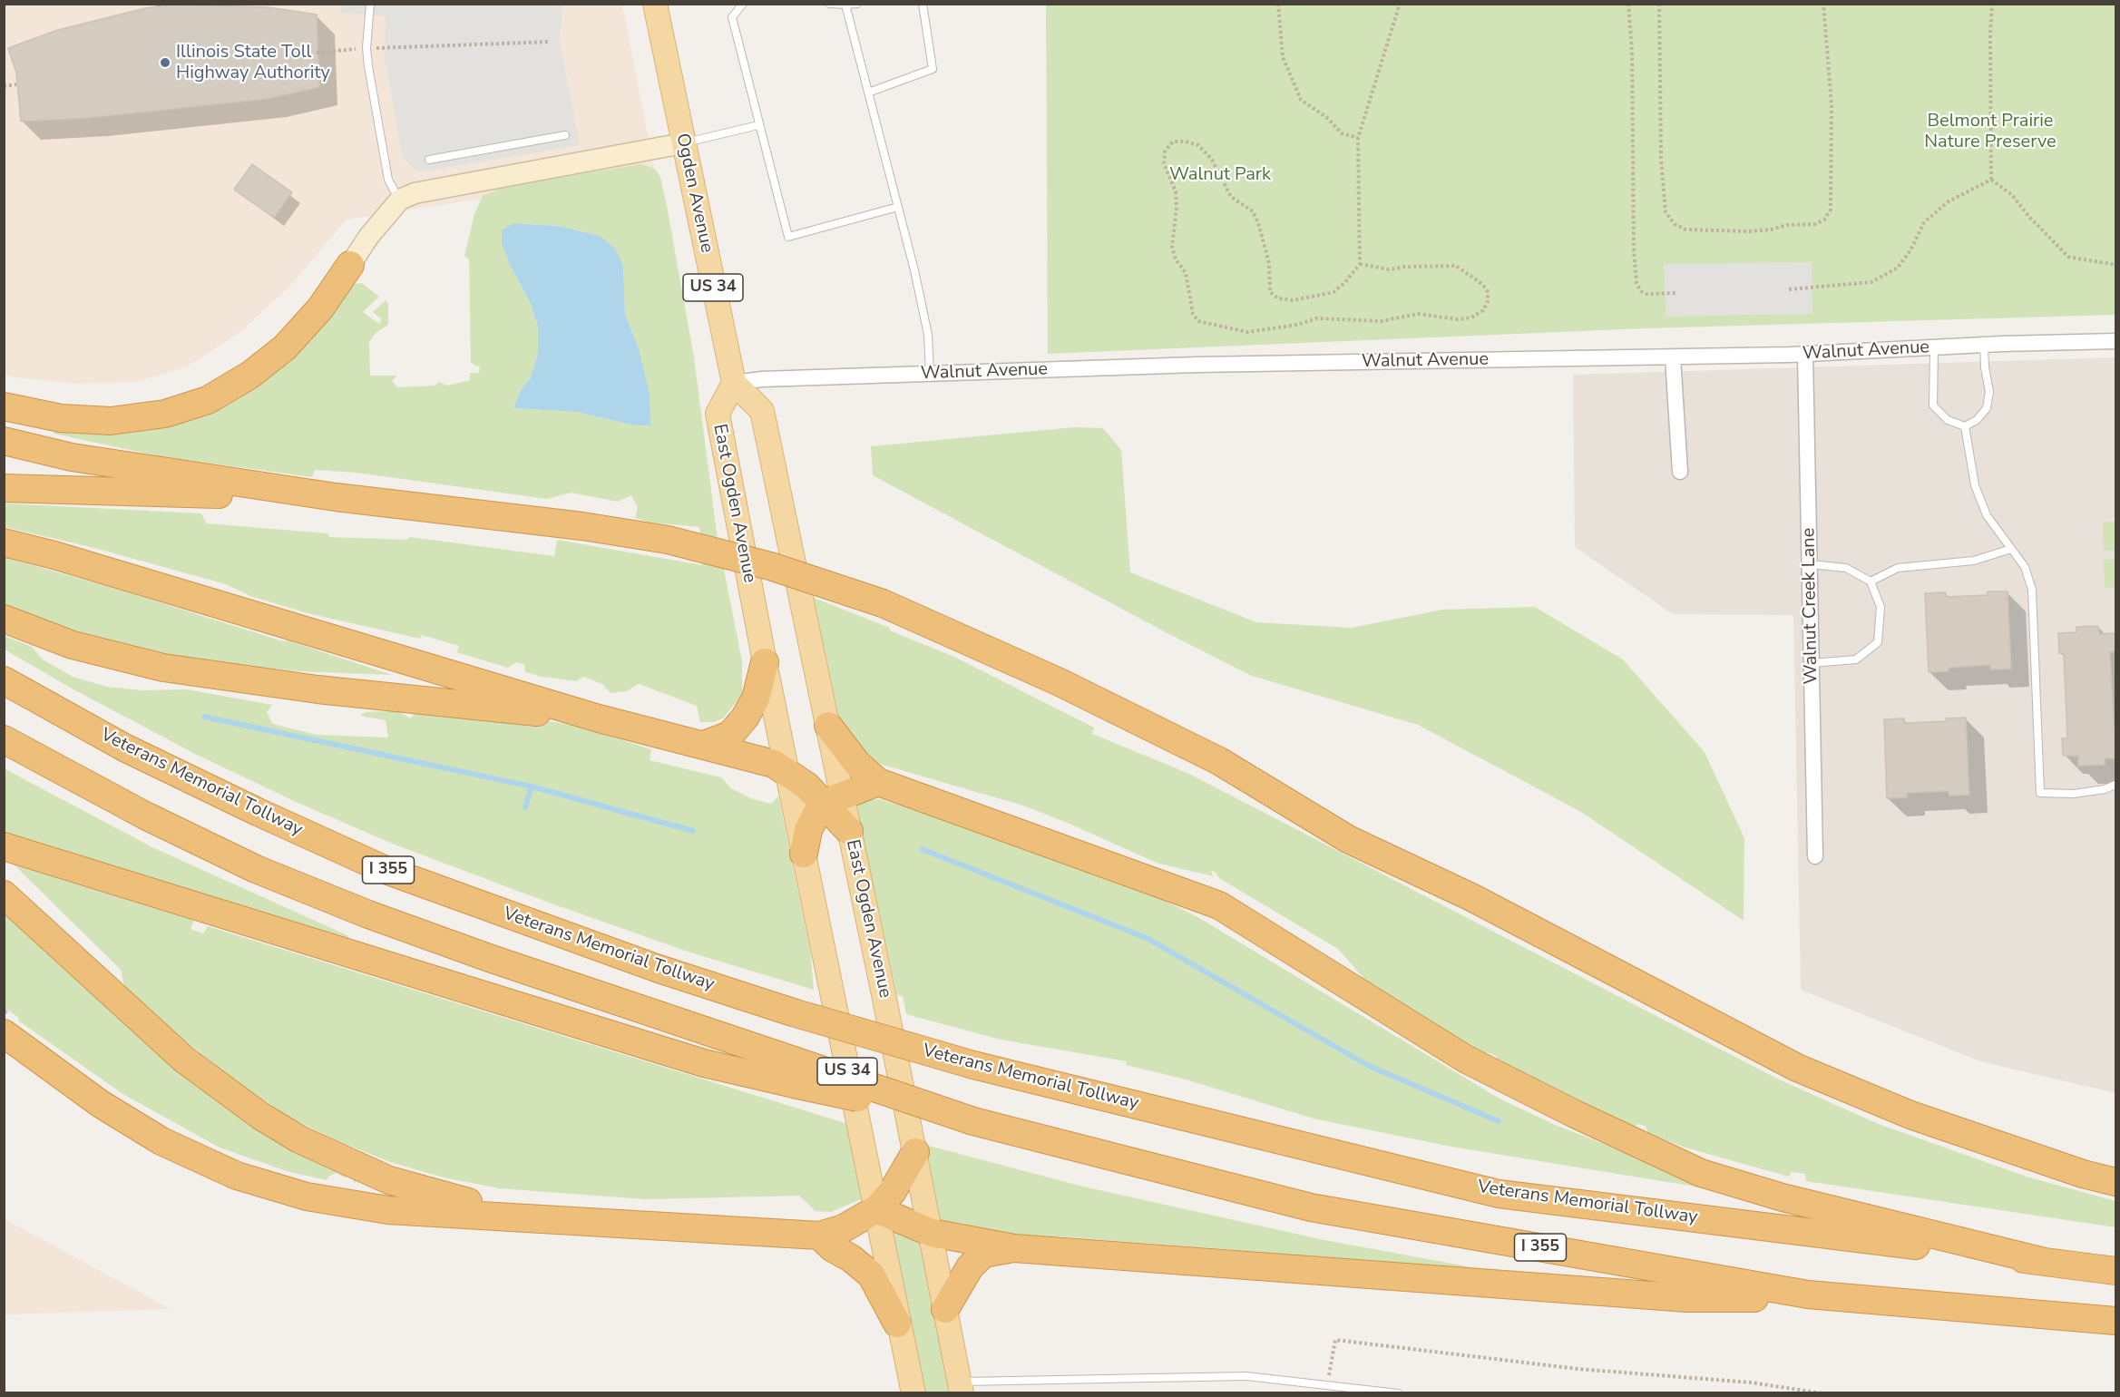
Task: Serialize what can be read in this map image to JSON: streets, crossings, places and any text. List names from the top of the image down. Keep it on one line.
{"streets":{"highway":["Veterans Memorial Tollway","I 355"],"main road":["Ogden Avenue","US 34","East Ogden Avenue"],"street":["Walnut Avenue","Walnut Creek Lane"]},"crossings":[["Ogden Avenue","Walnut Avenue"],["Ogden Avenue","East Ogden Avenue"],["Walnut Avenue","East Ogden Avenue"],["Walnut Avenue","Walnut Creek Lane"]],"parks":["Belmont Prairie Nature Preserve","Walnut Park"],"places":["Illinois State Toll Highway Authority"]}
